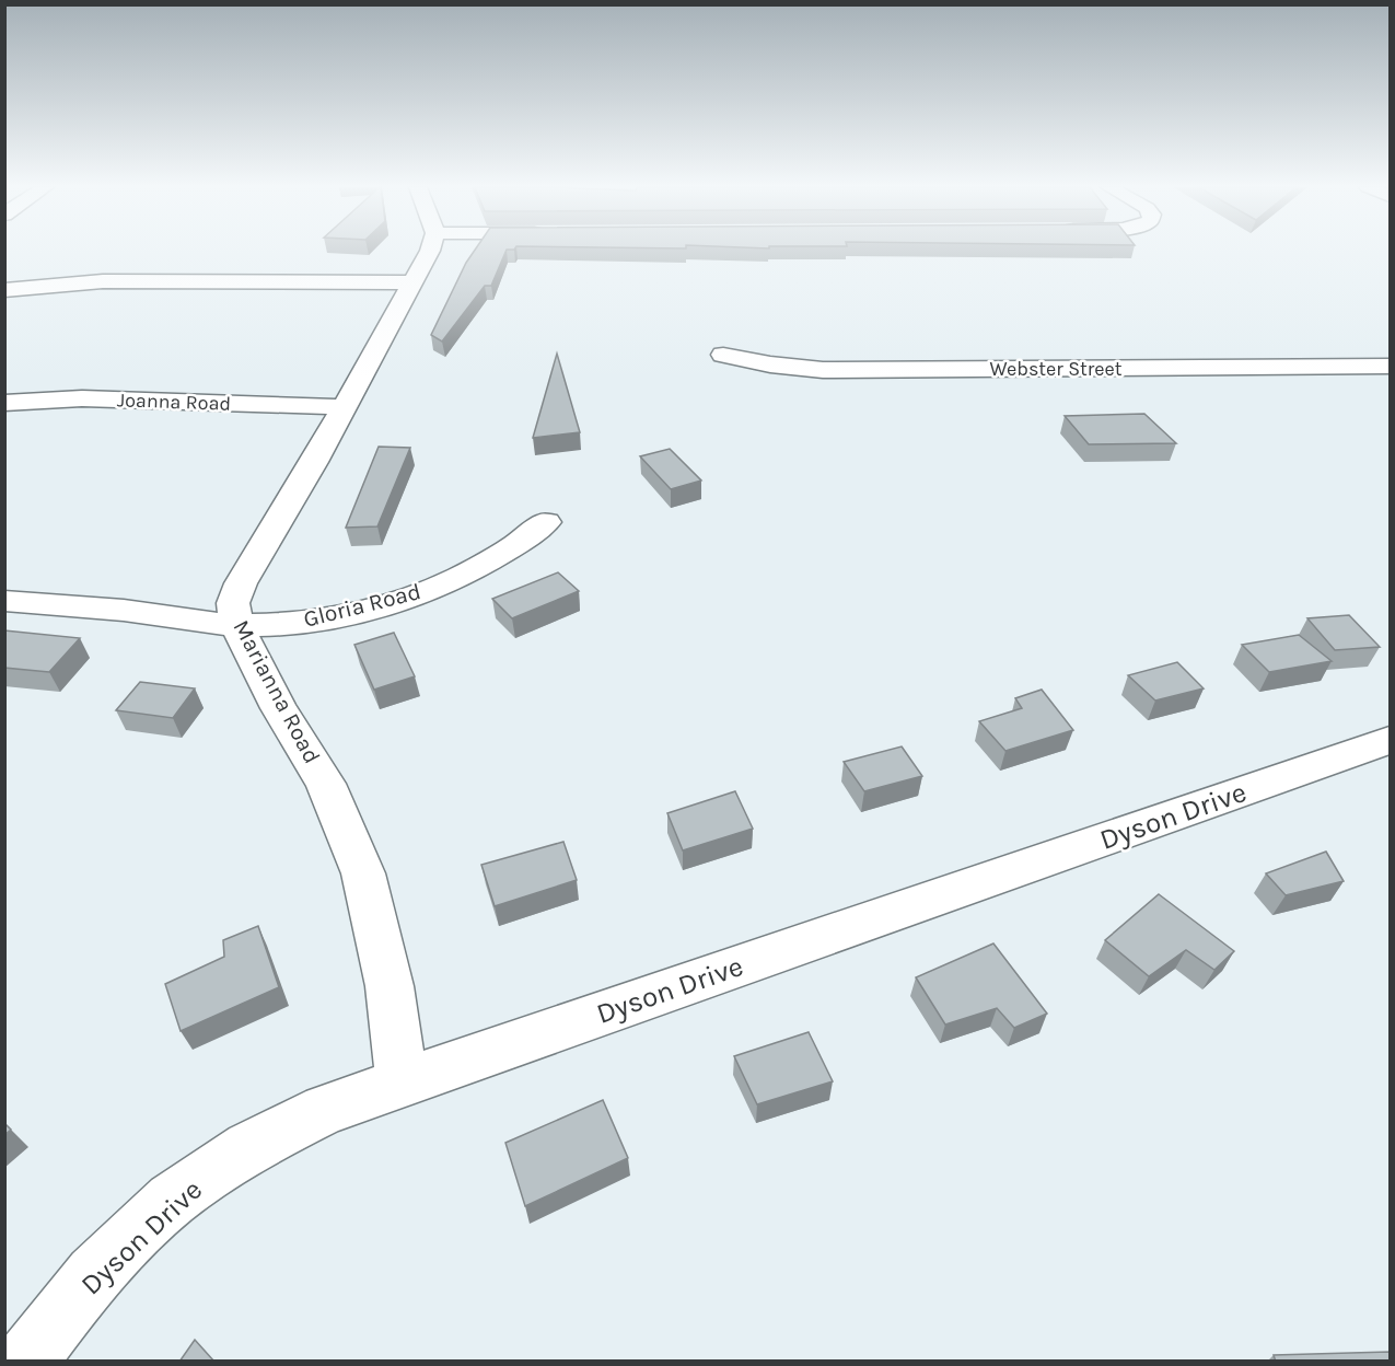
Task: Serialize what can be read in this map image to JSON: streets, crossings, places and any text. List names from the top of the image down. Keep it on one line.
{"streets":{"street":["Webster Street","Joanna Road","Gloria Road","Marianna Road","Dyson Drive"]},"crossings":[["Joanna Road","Marianna Road"],["Gloria Road","Marianna Road"],["Marianna Road","Dyson Drive"]]}
